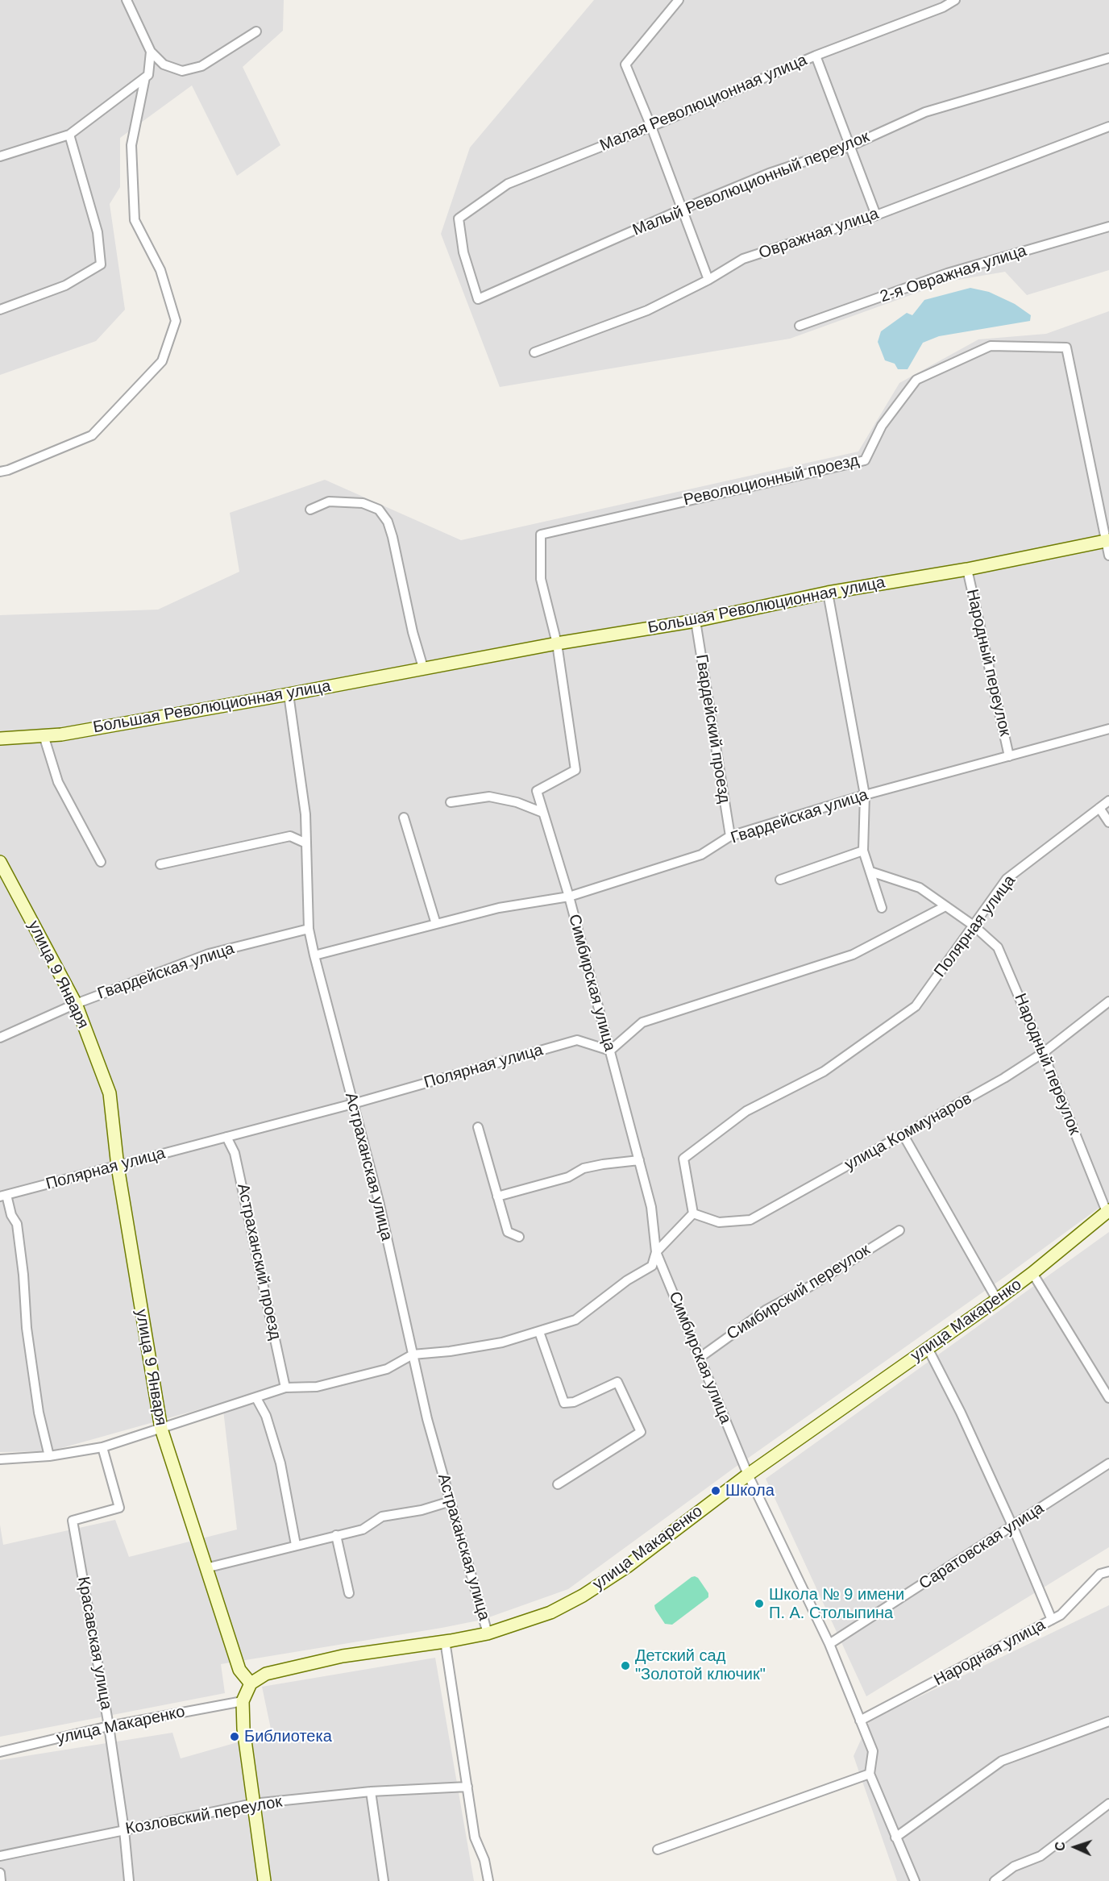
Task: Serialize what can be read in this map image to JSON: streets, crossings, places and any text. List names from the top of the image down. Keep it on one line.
{"streets":{"street":["Малая Революционная улица","Малый Революционный переулок","Овражная улица","2-я Овражная улица","Революционный проезд","Большая Революционная улица","Народный переулок","Гвардейский проезд","Гвардейская улица","Полярная улица","улица 9 Января","Симбирская улица","улица Коммунаров","Астраханская улица","Астраханский проезд","Симбирский переулок","улица Макаренко","Саратовская улица","Красавская улица","Народная улица","Козловский переулок"]},"crossings":[["Малая Революционная улица","Малый Революционный переулок"],["Революционный проезд","Большая Революционная улица"],["Революционный проезд","Симбирская улица"],["Большая Революционная улица","Народный переулок"],["Большая Революционная улица","Гвардейский проезд"],["Большая Революционная улица","Симбирская улица"],["Большая Революционная улица","Астраханская улица"],["Народный переулок","Гвардейская улица"],["Народный переулок","Полярная улица"],["Народный переулок","улица Коммунаров"],["Народный переулок","улица Макаренко"],["Гвардейский проезд","Гвардейская улица"],["Гвардейская улица","улица 9 Января"],["Гвардейская улица","Симбирская улица"],["Гвардейская улица","Астраханская улица"],["Полярная улица","улица 9 Января"],["Полярная улица","Симбирская улица"],["Полярная улица","улица Коммунаров"],["Полярная улица","Астраханская улица"],["Полярная улица","Астраханский проезд"],["улица 9 Января","улица Макаренко"],["Симбирская улица","Симбирский переулок"],["Симбирская улица","улица Макаренко"],["Симбирская улица","Саратовская улица"],["Симбирская улица","Народная улица"],["Астраханская улица","улица Макаренко"],["улица Макаренко","Красавская улица"],["Красавская улица","Козловский переулок"]],"places":["Школа","Школа № 9 имени П. А. Столыпина","Детский сад \"Золотой ключик\"","Библиотека"],"north":"left"}
